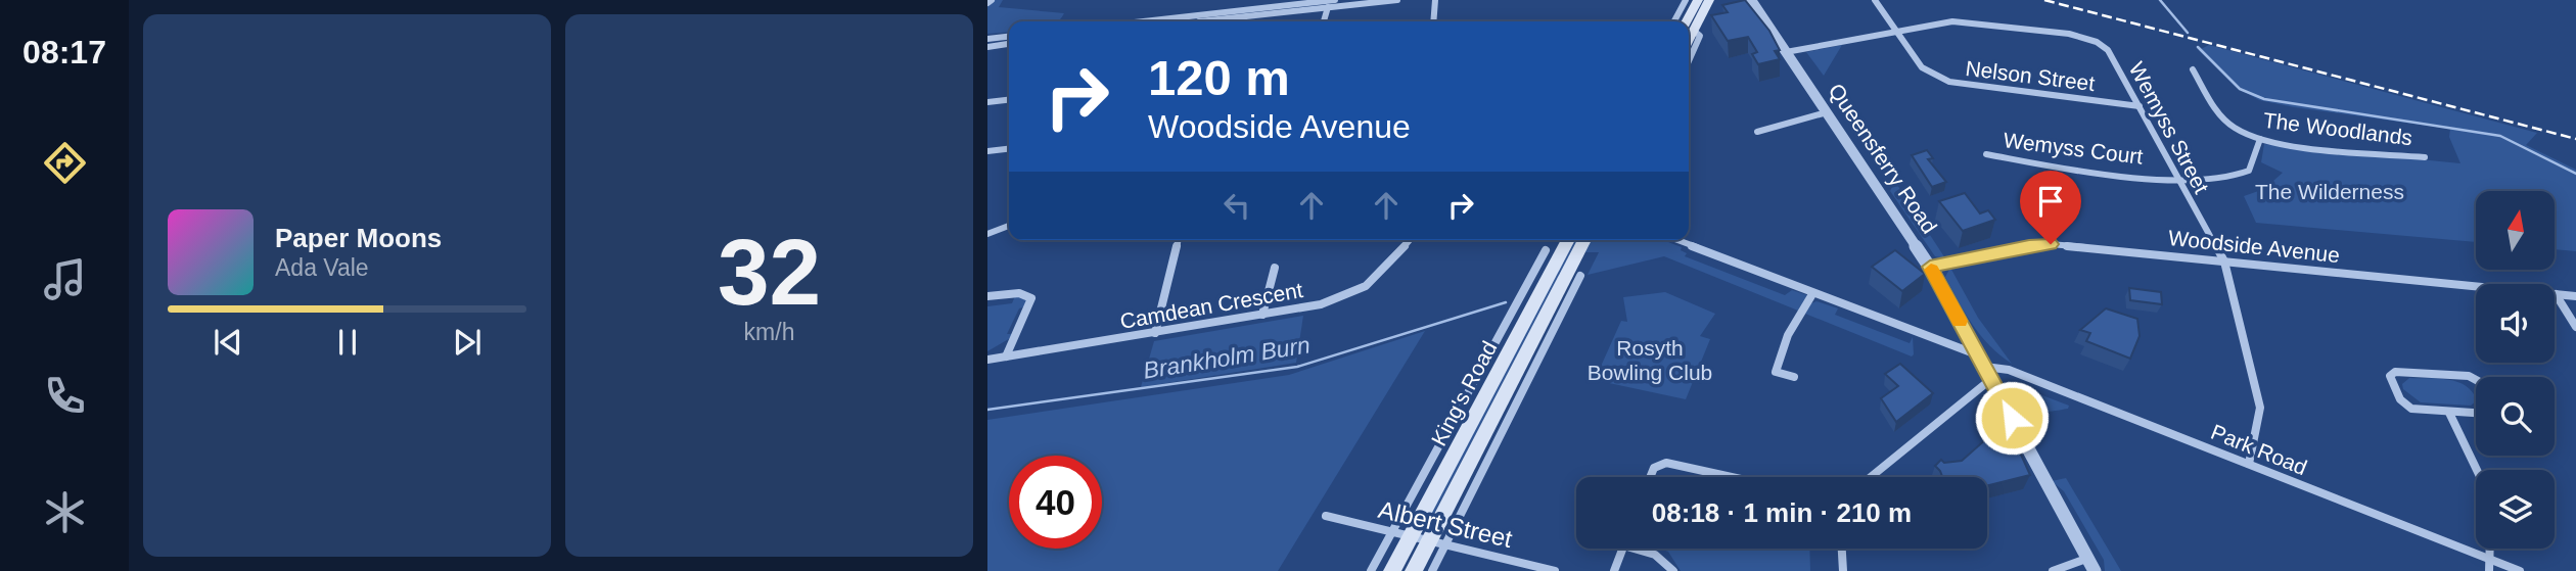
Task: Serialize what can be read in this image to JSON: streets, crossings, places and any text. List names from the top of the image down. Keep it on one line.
{"streets":{"main road":["King's Road"],"street":["Nelson Street","Wemyss Street","The Woodlands","Wemyss Court","Queensferry Road","Woodside Avenue","Camdean Crescent","Park Road","Albert Street"]},"crossings":[["Nelson Street","Wemyss Street"],["Wemyss Street","Wemyss Court"],["Wemyss Street","Queensferry Road"],["Wemyss Street","Woodside Avenue"],["Wemyss Street","Park Road"],["The Woodlands","Wemyss Court"],["Queensferry Road","Woodside Avenue"],["Queensferry Road","Park Road"],["King's Road","Albert Street"]],"water":["Brankholm Burn"],"parks":["The Wilderness","Rosyth Bowling Club"],"north":"top","page":{"tabs":"08:17","tile":["32","km/h"],"turn":["120 m","Woodside Avenue"],"song":["Paper Moons","Ada Vale"],"limit":"40","trip":"08:18 · 1 min · 210 m"}}
